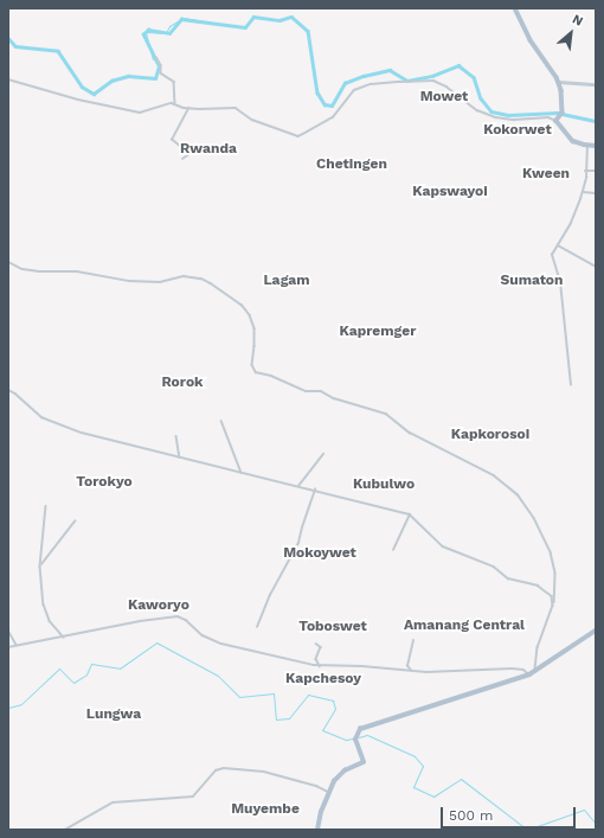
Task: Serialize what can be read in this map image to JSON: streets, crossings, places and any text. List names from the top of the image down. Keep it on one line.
{"districts":["Mowet","Kokorwet","Rwanda","Chetingen","Kween","Kapswayoi","Lagam","Sumaton","Kapremger","Rorok","Kapkorosoi","Torokyo","Kubulwo","Mokoywet","Kaworyo","Amanang Central","Toboswet","Kapchesoy","Lungwa","Muyembe"],"scale_bar":"500 m","north":"top right"}
